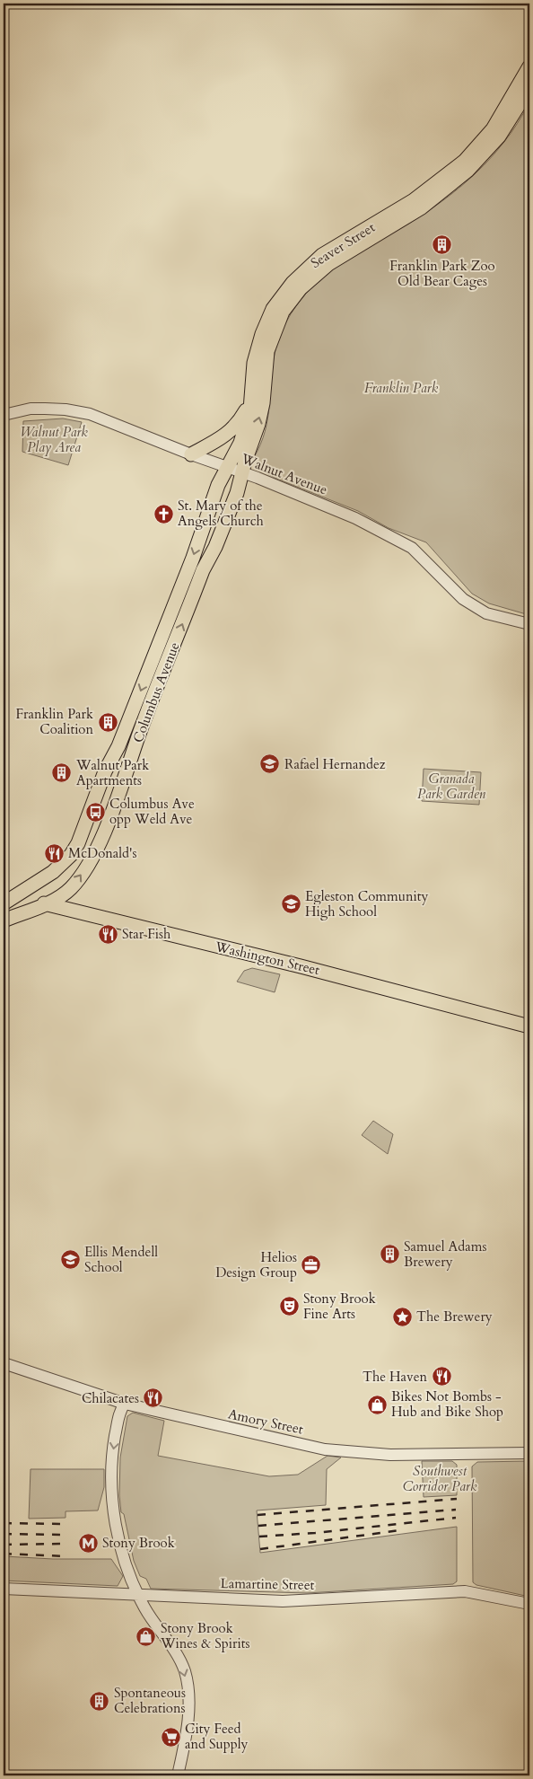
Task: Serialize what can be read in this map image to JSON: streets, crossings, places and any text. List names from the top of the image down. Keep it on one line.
{"streets":{"main road":["Seaver Street","Columbus Avenue","Washington Street"],"street":["Walnut Avenue","Amory Street","Lamartine Street"]},"crossings":[["Seaver Street","Walnut Avenue"],["Seaver Street","Columbus Avenue"],["Walnut Avenue","Columbus Avenue"],["Columbus Avenue","Washington Street"]],"parks":["Franklin Park","Walnut Park Play Area","Granada Park Garden","Southwest Corridor Park"],"places":{"building":["Franklin Park Zoo Old Bear Cages","Franklin Park Coalition","Walnut Park Apartments","Samuel Adams Brewery","Spontaneous Celebrations"],"church":["St. Mary of the Angels Church"],"school or university":["Rafael Hernandez","Egleston Community High School","Ellis Mendell School"],"bus stop":["Columbus Ave opp Weld Ave"],"restaurant":["McDonald's","Star Fish","The Haven","Chilacates"],"office":["Helios Design Group"],"theatre":["Stony Brook Fine Arts"],"place":["The Brewery"],"shop":["Bikes Not Bombs - Hub and Bike Shop","Stony Brook Wines & Spirits"],"metro station":["Stony Brook"],"supermarket":["City Feed and Supply"]}}
